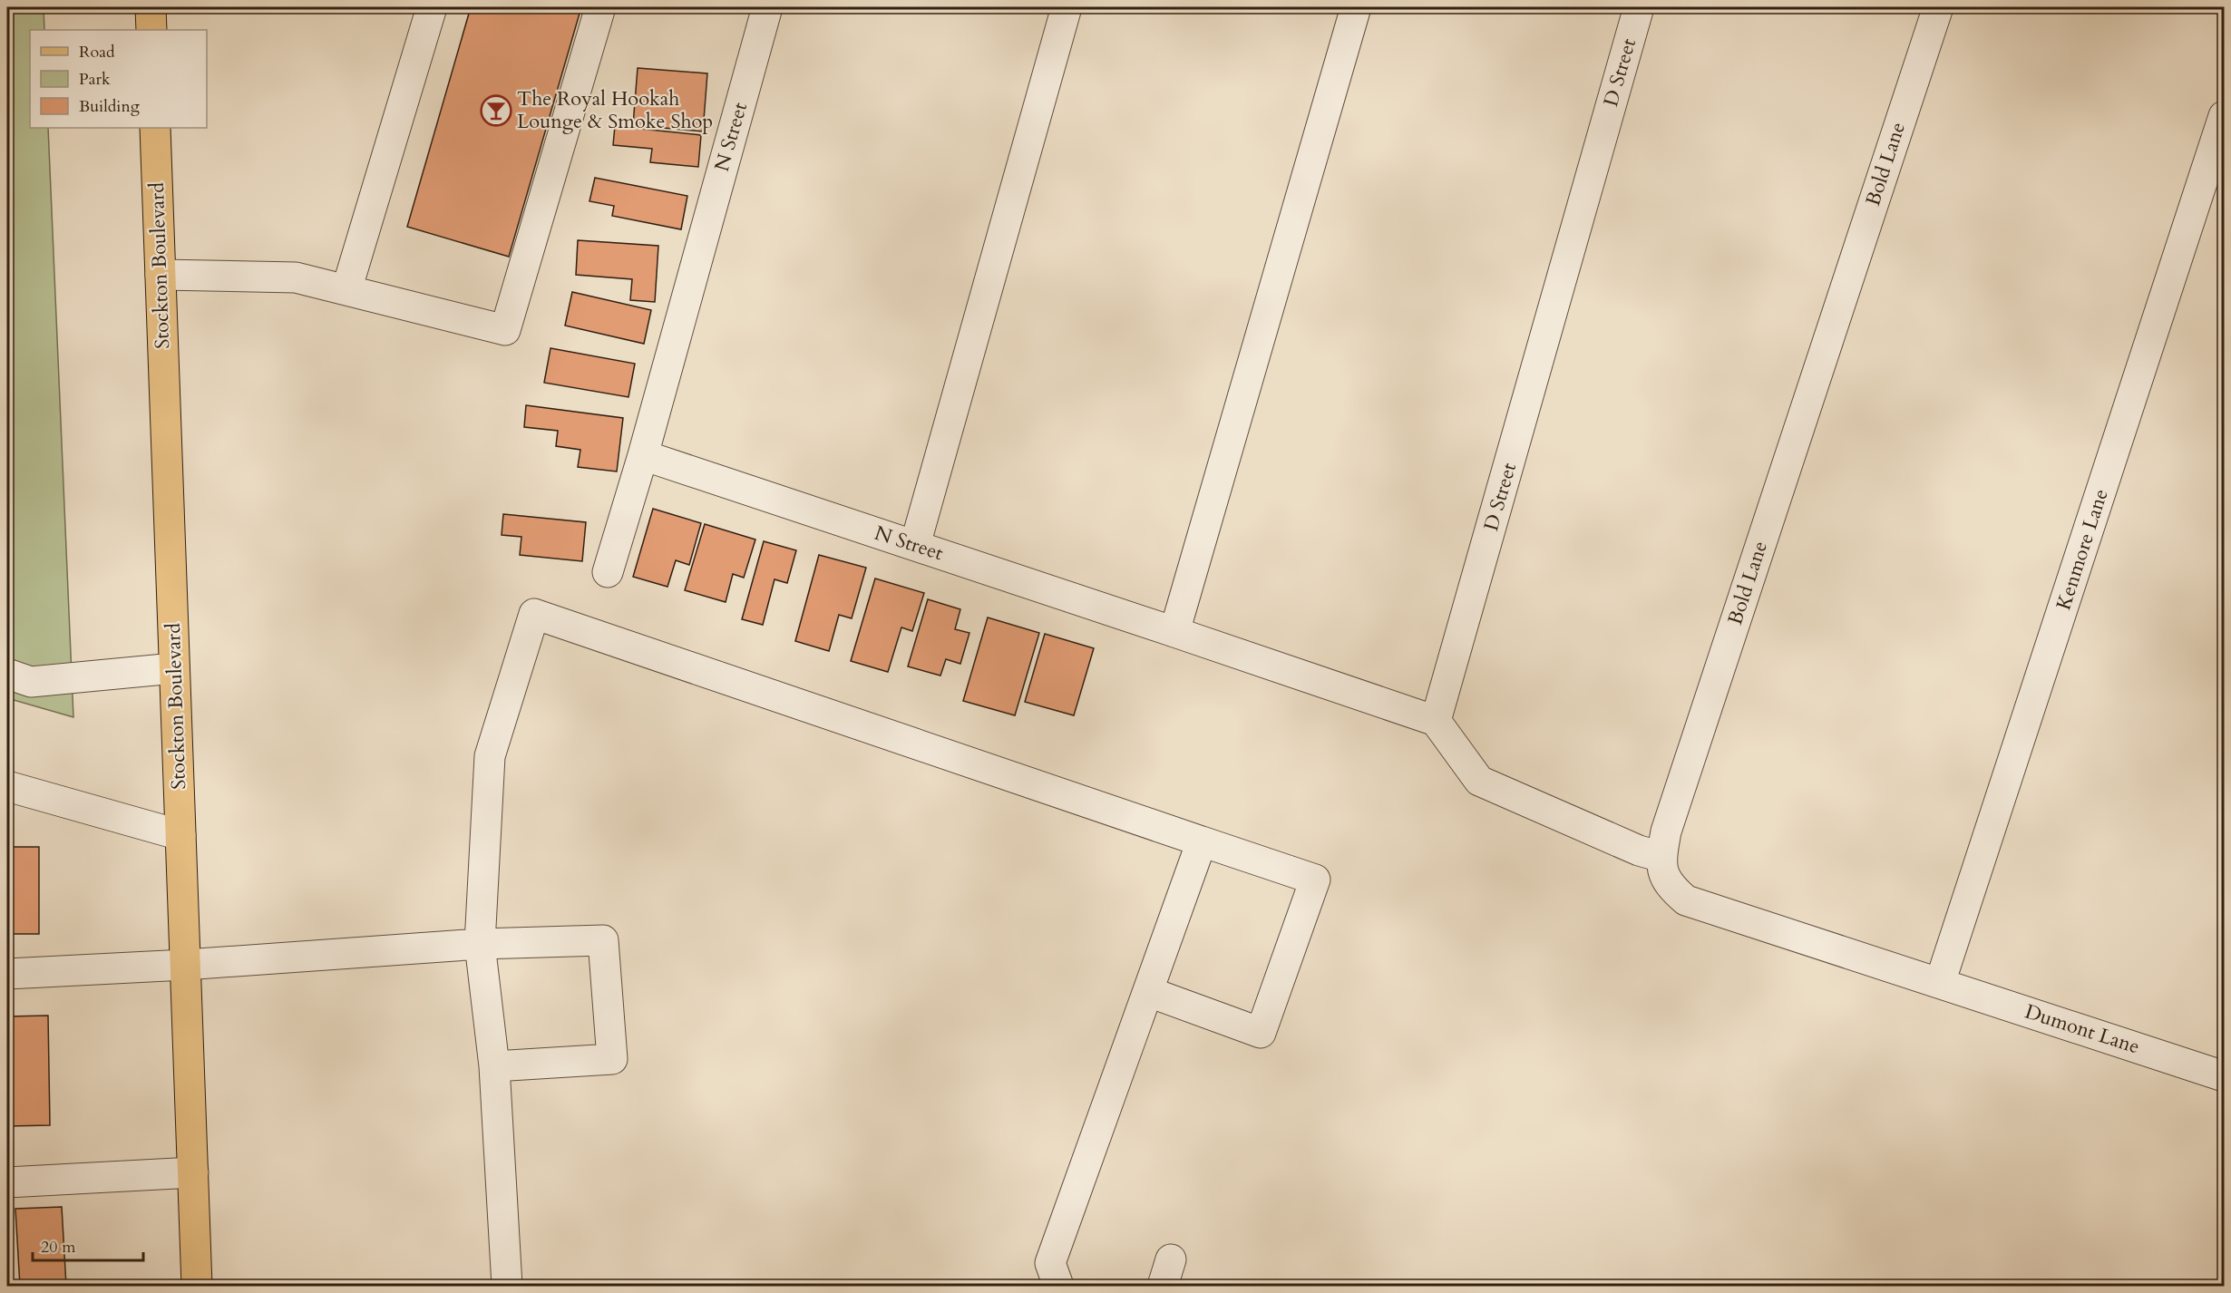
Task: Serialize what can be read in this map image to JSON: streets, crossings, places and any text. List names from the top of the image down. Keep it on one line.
{"streets":{"main road":["Stockton Boulevard"],"street":["D Street","N Street","Bold Lane","Kenmore Lane","Dumont Lane"]},"crossings":[["Bold Lane","Kenmore Lane"],["Bold Lane","Dumont Lane"],["Kenmore Lane","Dumont Lane"]],"places":{"bar":["The Royal Hookah Lounge & Smoke Shop"]},"legend":["Road","Park","Building"],"scale_bar":"20 m"}
